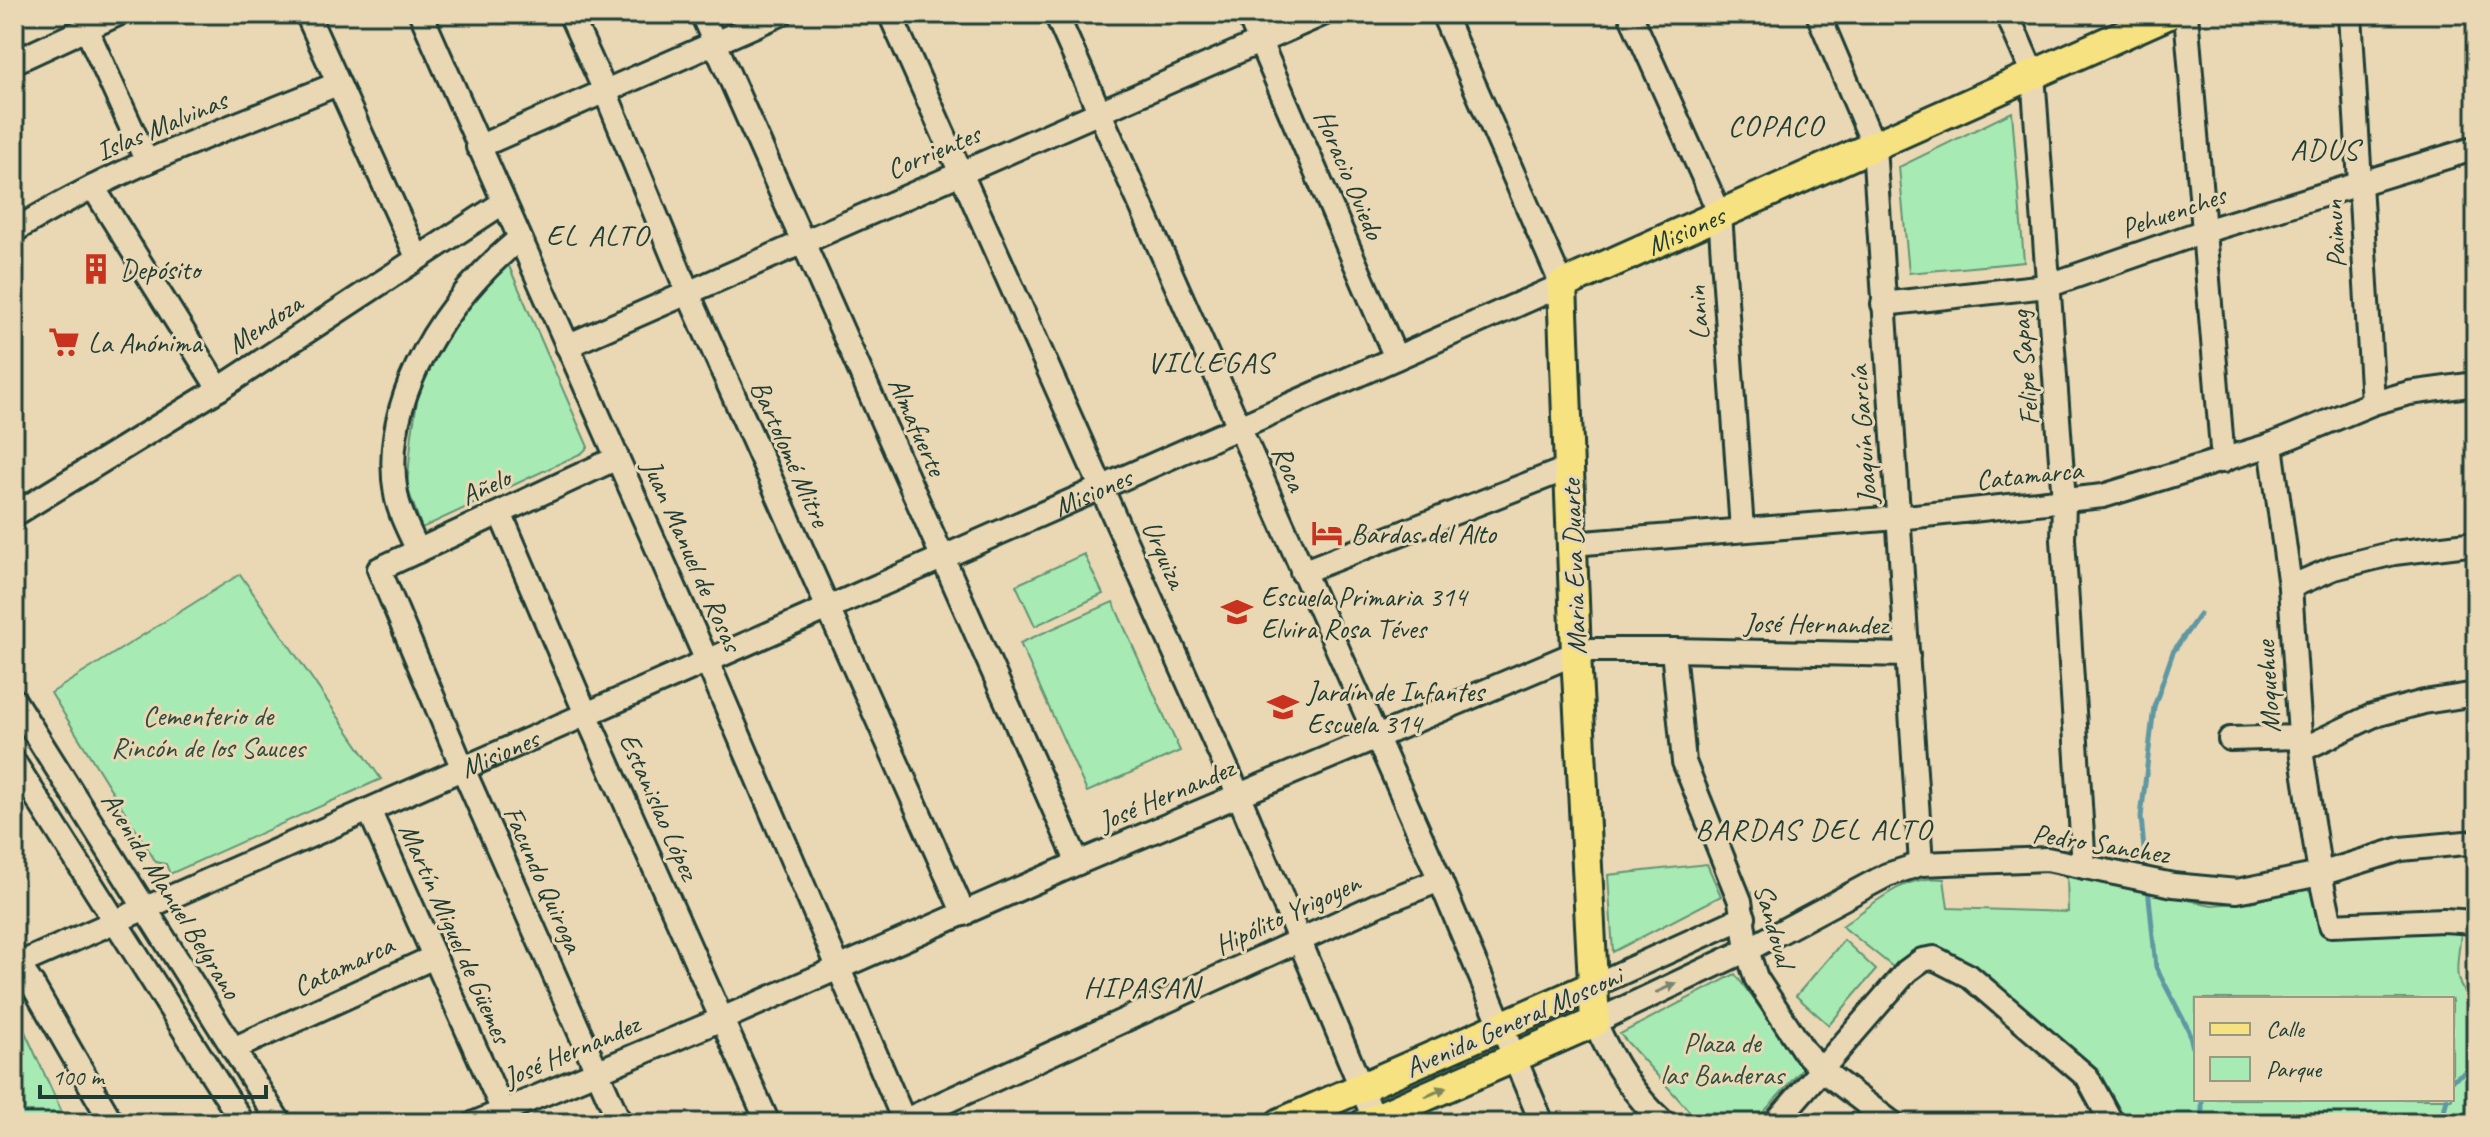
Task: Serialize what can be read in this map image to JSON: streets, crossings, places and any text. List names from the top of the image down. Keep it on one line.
{"streets":{"main road":["Misiones","Maria Eva Duarte","Avenida General Mosconi"],"street":["Islas Malvinas","Corrientes","Horacio Oviedo","Pehuenches","Paimun","Lanin","Mendoza","Felipe Sapag","Almafuerte","Joaquín García","Bartolomé Mitre","Roca","Catamarca","Añelo","Urquiza","Juan Manuel de Rosas","José Hernandez","Moquehue","Estanislao López","Pedro Sanchez","Facundo Quiroga","Avenida Manuel Belgrano","Hipólito Yrigoyen","Sandoval","Martín Miguel de Güemes"]},"crossings":[["Corrientes","Horacio Oviedo"],["Corrientes","Almafuerte"],["Corrientes","Bartolomé Mitre"],["Corrientes","Roca"],["Corrientes","Urquiza"],["Corrientes","Juan Manuel de Rosas"],["Horacio Oviedo","Misiones"],["Pehuenches","Paimun"],["Pehuenches","Felipe Sapag"],["Pehuenches","Joaquín García"],["Misiones","Lanin"],["Misiones","Felipe Sapag"],["Misiones","Almafuerte"],["Misiones","Joaquín García"],["Misiones","Bartolomé Mitre"],["Misiones","Roca"],["Misiones","Urquiza"],["Misiones","Juan Manuel de Rosas"],["Misiones","Maria Eva Duarte"],["Misiones","Estanislao López"],["Misiones","Facundo Quiroga"],["Misiones","Avenida Manuel Belgrano"],["Misiones","Martín Miguel de Güemes"],["Paimun","Catamarca"],["Lanin","Catamarca"],["Mendoza","Juan Manuel de Rosas"],["Felipe Sapag","Catamarca"],["Felipe Sapag","Pedro Sanchez"],["Almafuerte","José Hernandez"],["Joaquín García","Catamarca"],["Joaquín García","José Hernandez"],["Joaquín García","Pedro Sanchez"],["Bartolomé Mitre","José Hernandez"],["Roca","José Hernandez"],["Roca","Hipólito Yrigoyen"],["Roca","Avenida General Mosconi"],["Catamarca","Maria Eva Duarte"],["Catamarca","Moquehue"],["Catamarca","Avenida Manuel Belgrano"],["Catamarca","Martín Miguel de Güemes"],["Añelo","Juan Manuel de Rosas"],["Añelo","Estanislao López"],["Añelo","Facundo Quiroga"],["Urquiza","José Hernandez"],["Urquiza","Hipólito Yrigoyen"],["Urquiza","Avenida General Mosconi"],["Juan Manuel de Rosas","José Hernandez"],["Juan Manuel de Rosas","Hipólito Yrigoyen"],["Maria Eva Duarte","José Hernandez"],["Maria Eva Duarte","Avenida General Mosconi"],["José Hernandez","Estanislao López"],["José Hernandez","Facundo Quiroga"],["José Hernandez","Sandoval"],["José Hernandez","Martín Miguel de Güemes"],["Moquehue","Pedro Sanchez"],["Pedro Sanchez","Sandoval"],["Pedro Sanchez","Avenida General Mosconi"],["Sandoval","Avenida General Mosconi"]],"districts":["COPACO","ADUS","EL ALTO","VILLEGAS","BARDAS DEL ALTO","HIPASAN"],"parks":["Cementerio de Rincón de los Sauces","Plaza de las Banderas"],"places":{"building":["Depósito"],"supermarket":["La Anónima"],"hotel":["Bardas del Alto"],"school or university":["Escuela Primaria 314 Elvira Rosa Téves","Jardín de Infantes Escuela 314"]},"legend":["Calle","Parque"],"scale_bar":"100 m"}
